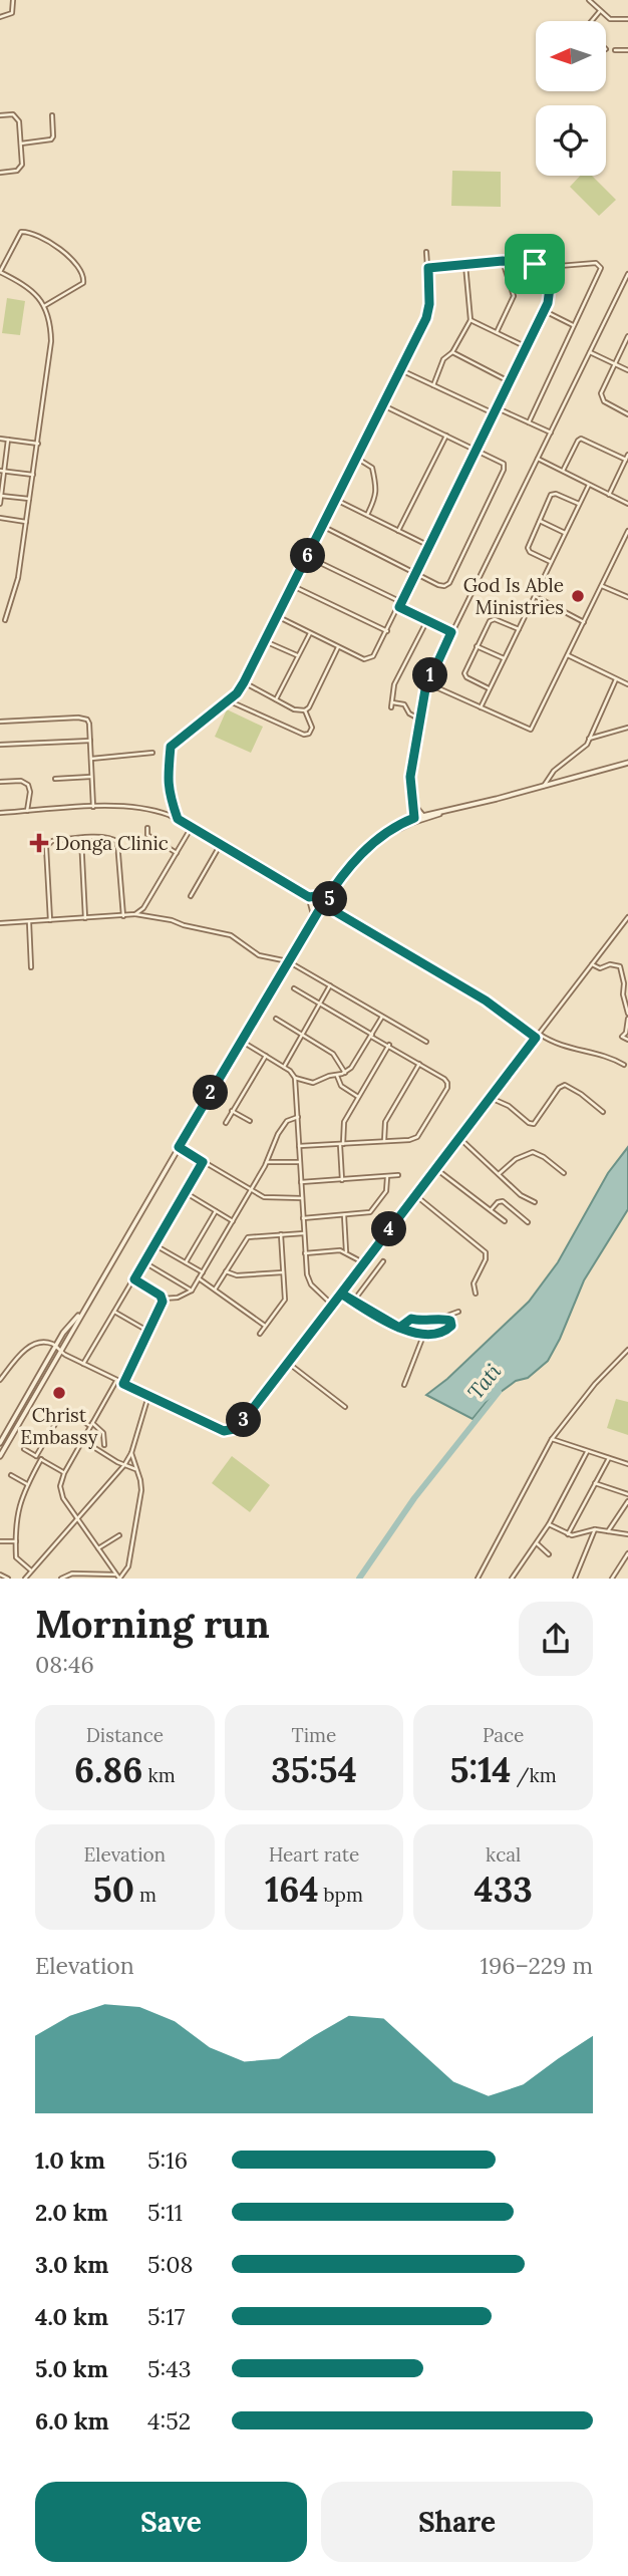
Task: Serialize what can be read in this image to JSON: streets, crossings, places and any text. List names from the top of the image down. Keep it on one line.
{"water":["Tati"],"places":{"other":["God Is Able Ministries","Christ Embassy"],"health":["Donga Clinic"]},"north":"left","page":{"pins":["6","1","5","2","4","3"],"heading":["Morning run","08:46"],"stats":[["Distance","6.86 km"],["Time","35:54"],["Pace","5:14 /km"],["Elevation","50 m"],["Heart rate","164 bpm"],["kcal","433"]],"chart":["Elevation","196–229 m"],"list":[{"name":"1.0 km","note":"5:16"},{"name":"2.0 km","note":"5:11"},{"name":"3.0 km","note":"5:08"},{"name":"4.0 km","note":"5:17"},{"name":"5.0 km","note":"5:43"},{"name":"6.0 km","note":"4:52"}],"buttons":["Save","Share"]}}
